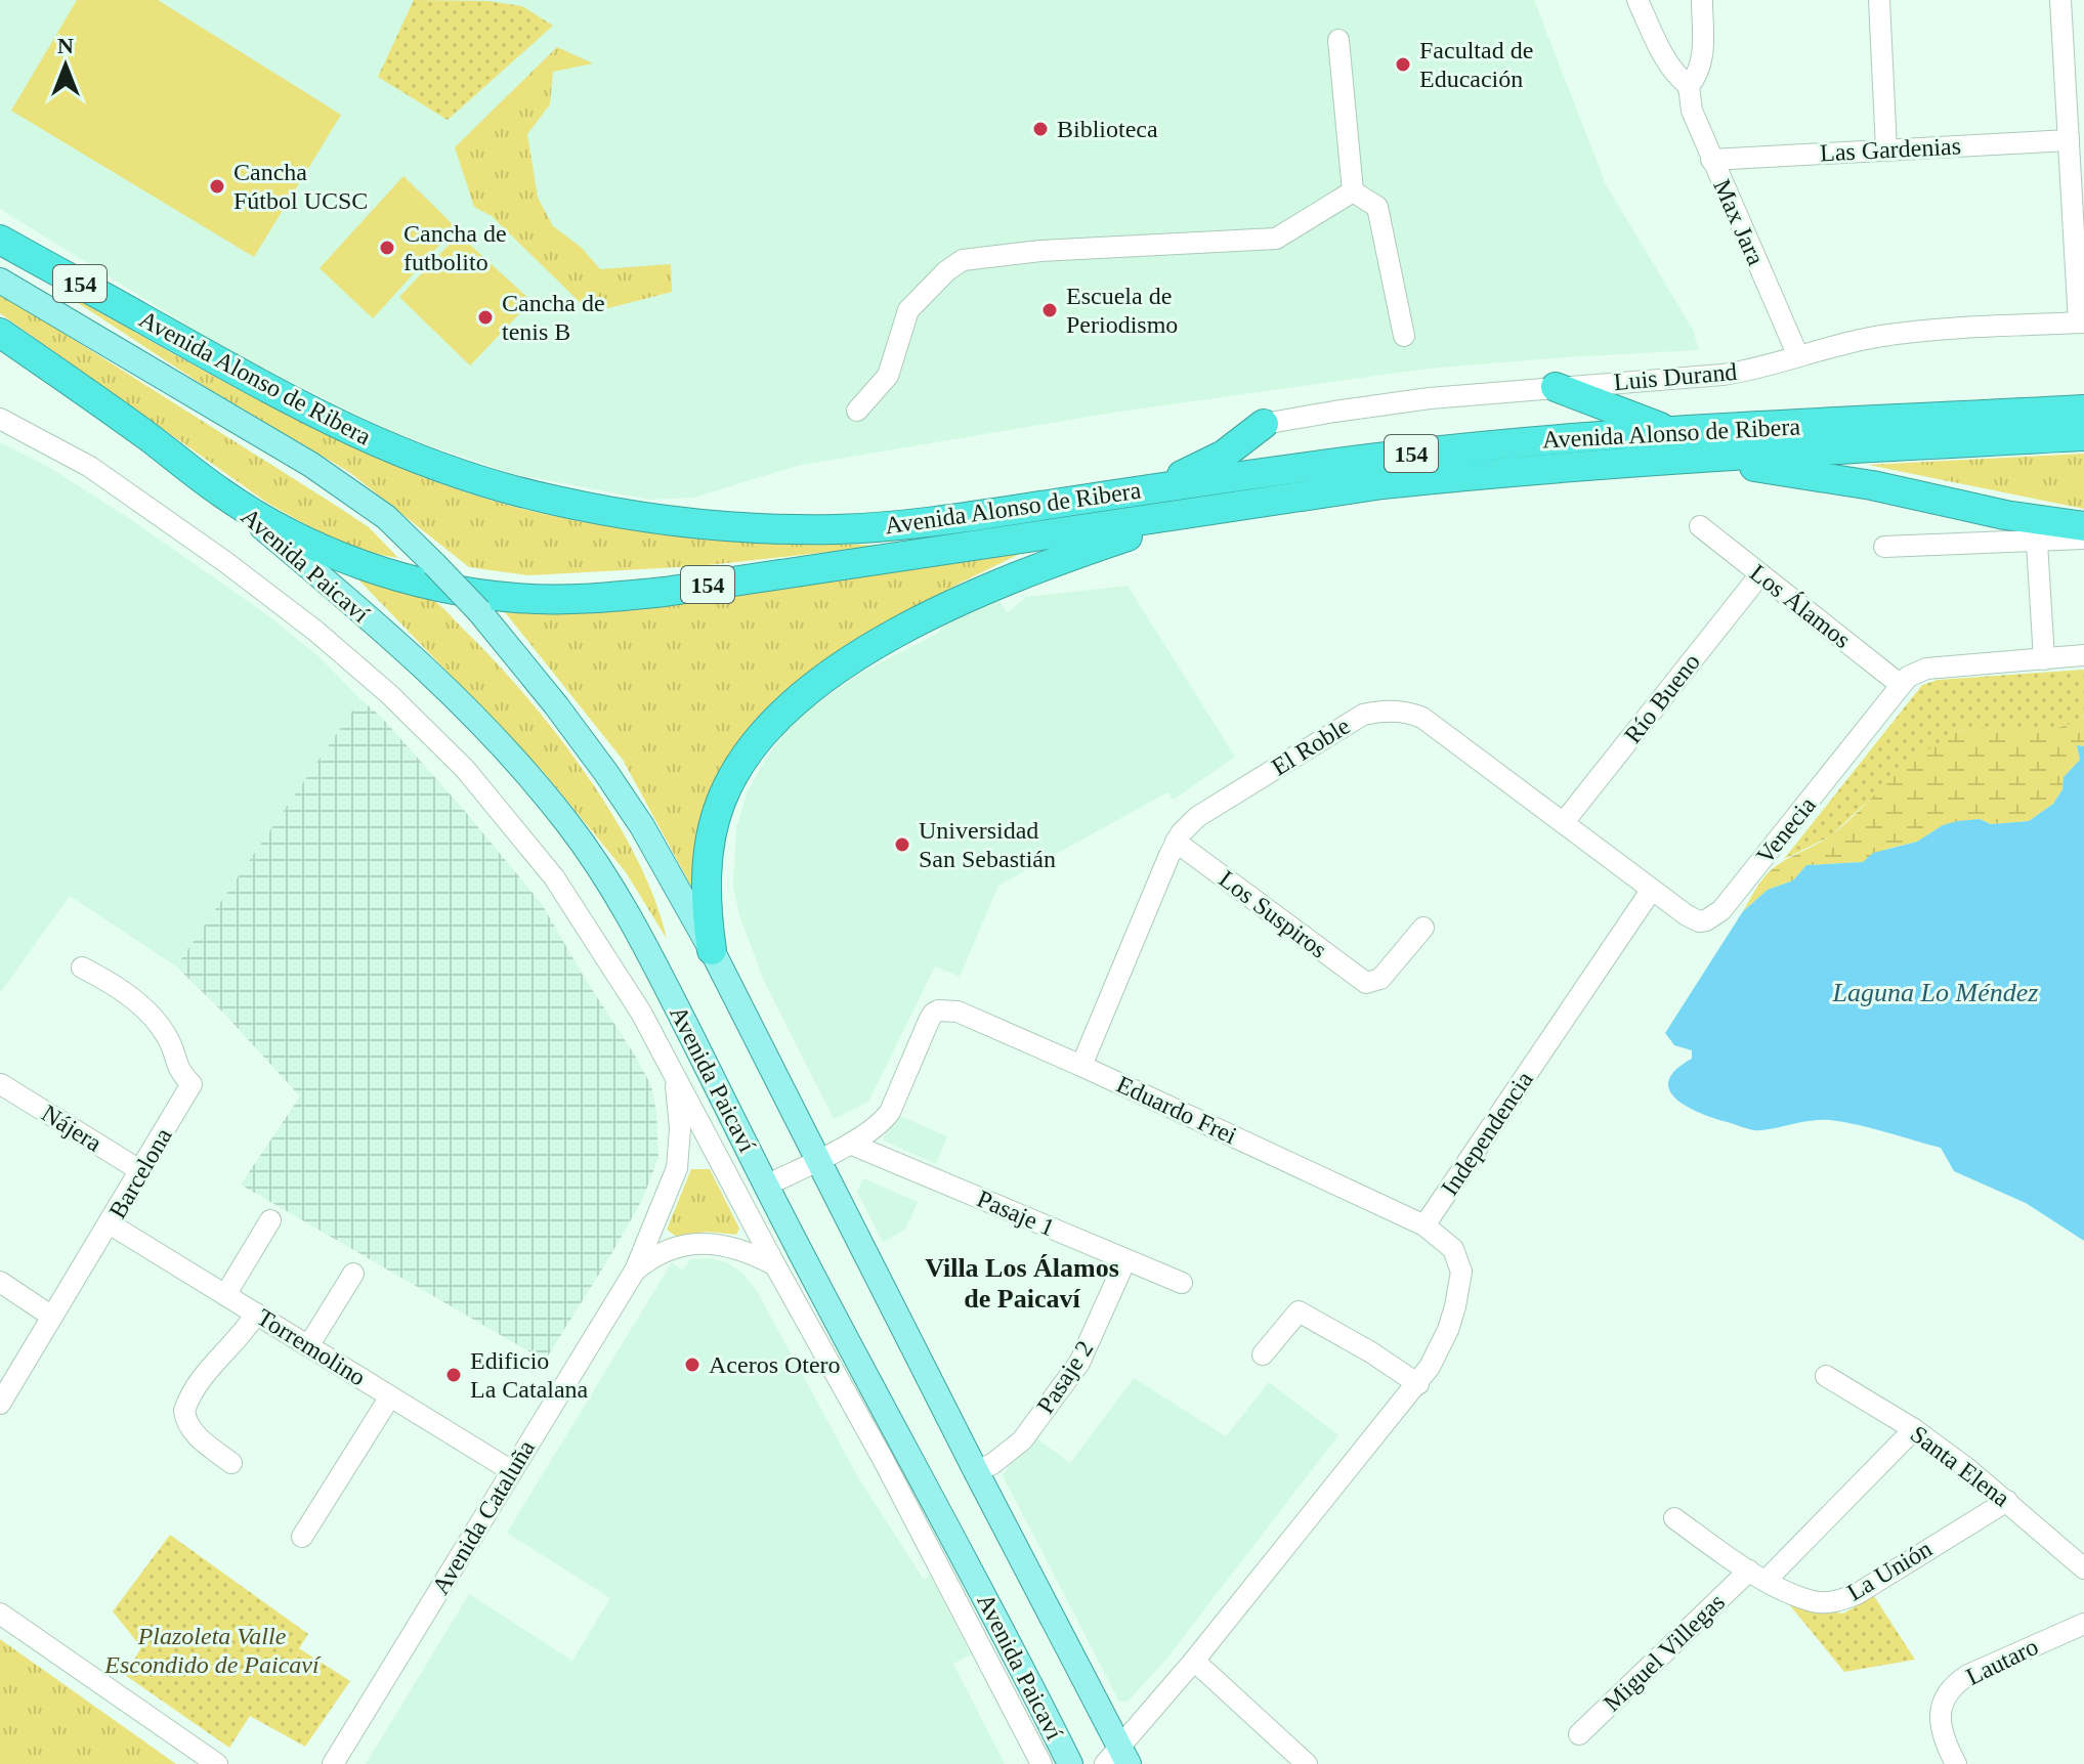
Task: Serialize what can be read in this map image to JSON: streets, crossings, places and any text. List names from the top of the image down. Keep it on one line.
{"streets":{"highway":["154","Avenida Alonso de Ribera"],"main road":["Avenida Paicaví"],"street":["Las Gardenias","Max Jara","Luis Durand","Los Álamos","Río Bueno","El Roble","Venecia","Los Suspiros","Eduardo Frei","Nájera","Independencia","Barcelona","Pasaje 1","Torremolino","Pasaje 2","Santa Elena","Avenida Cataluña","La Unión","Miguel Villegas","Lautaro"]},"crossings":[["Las Gardenias","Max Jara"],["Max Jara","Luis Durand"],["154","Avenida Alonso de Ribera"],["154","Avenida Paicaví"],["Avenida Alonso de Ribera","Avenida Paicaví"],["Avenida Paicaví","Pasaje 2"],["Avenida Paicaví","Avenida Cataluña"],["Los Álamos","Río Bueno"],["Los Álamos","Venecia"],["Río Bueno","El Roble"],["El Roble","Venecia"],["El Roble","Los Suspiros"],["El Roble","Eduardo Frei"],["El Roble","Independencia"],["Venecia","Independencia"],["Eduardo Frei","Independencia"],["Eduardo Frei","Pasaje 1"],["Nájera","Barcelona"],["Barcelona","Torremolino"],["Pasaje 1","Pasaje 2"],["Torremolino","Avenida Cataluña"],["Santa Elena","La Unión"],["Santa Elena","Miguel Villegas"],["La Unión","Miguel Villegas"]],"districts":["Villa Los Álamos de Paicaví"],"water":["Laguna Lo Méndez"],"parks":["Plazoleta Valle Escondido de Paicaví"],"places":["Facultad de Educación","Biblioteca","Cancha Fútbol UCSC","Cancha de futbolito","Escuela de Periodismo","Cancha de tenis B","Universidad San Sebastián","Aceros Otero","Edificio La Catalana"],"north":"top"}
